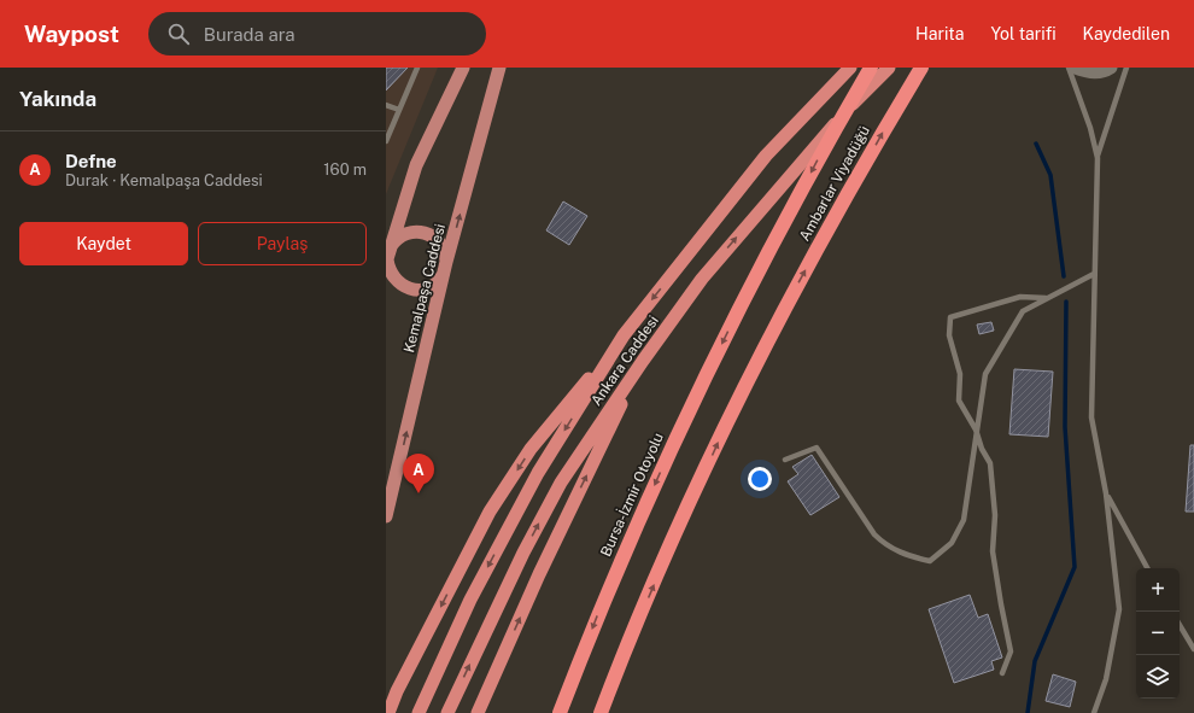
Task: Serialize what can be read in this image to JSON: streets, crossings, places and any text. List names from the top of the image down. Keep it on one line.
{"streets":{"highway":["Ambarlar Viyadüğü","Ankara Caddesi","Bursa-İzmir Otoyolu"],"main road":["Kemalpaşa Caddesi"]},"crossings":[["Ambarlar Viyadüğü","Bursa-İzmir Otoyolu"]],"page":{"header":"Waypost","search":"Burada ara","nav":["Harita","Yol tarifi","Kaydedilen"],"heading":"Yakında","list":[{"mark":"A","name":"Defne","note":"Durak · Kemalpaşa Caddesi","value":"160 m"}],"buttons":["Kaydet","Paylaş"],"pins":"A","map_buttons":["+","−"]}}
